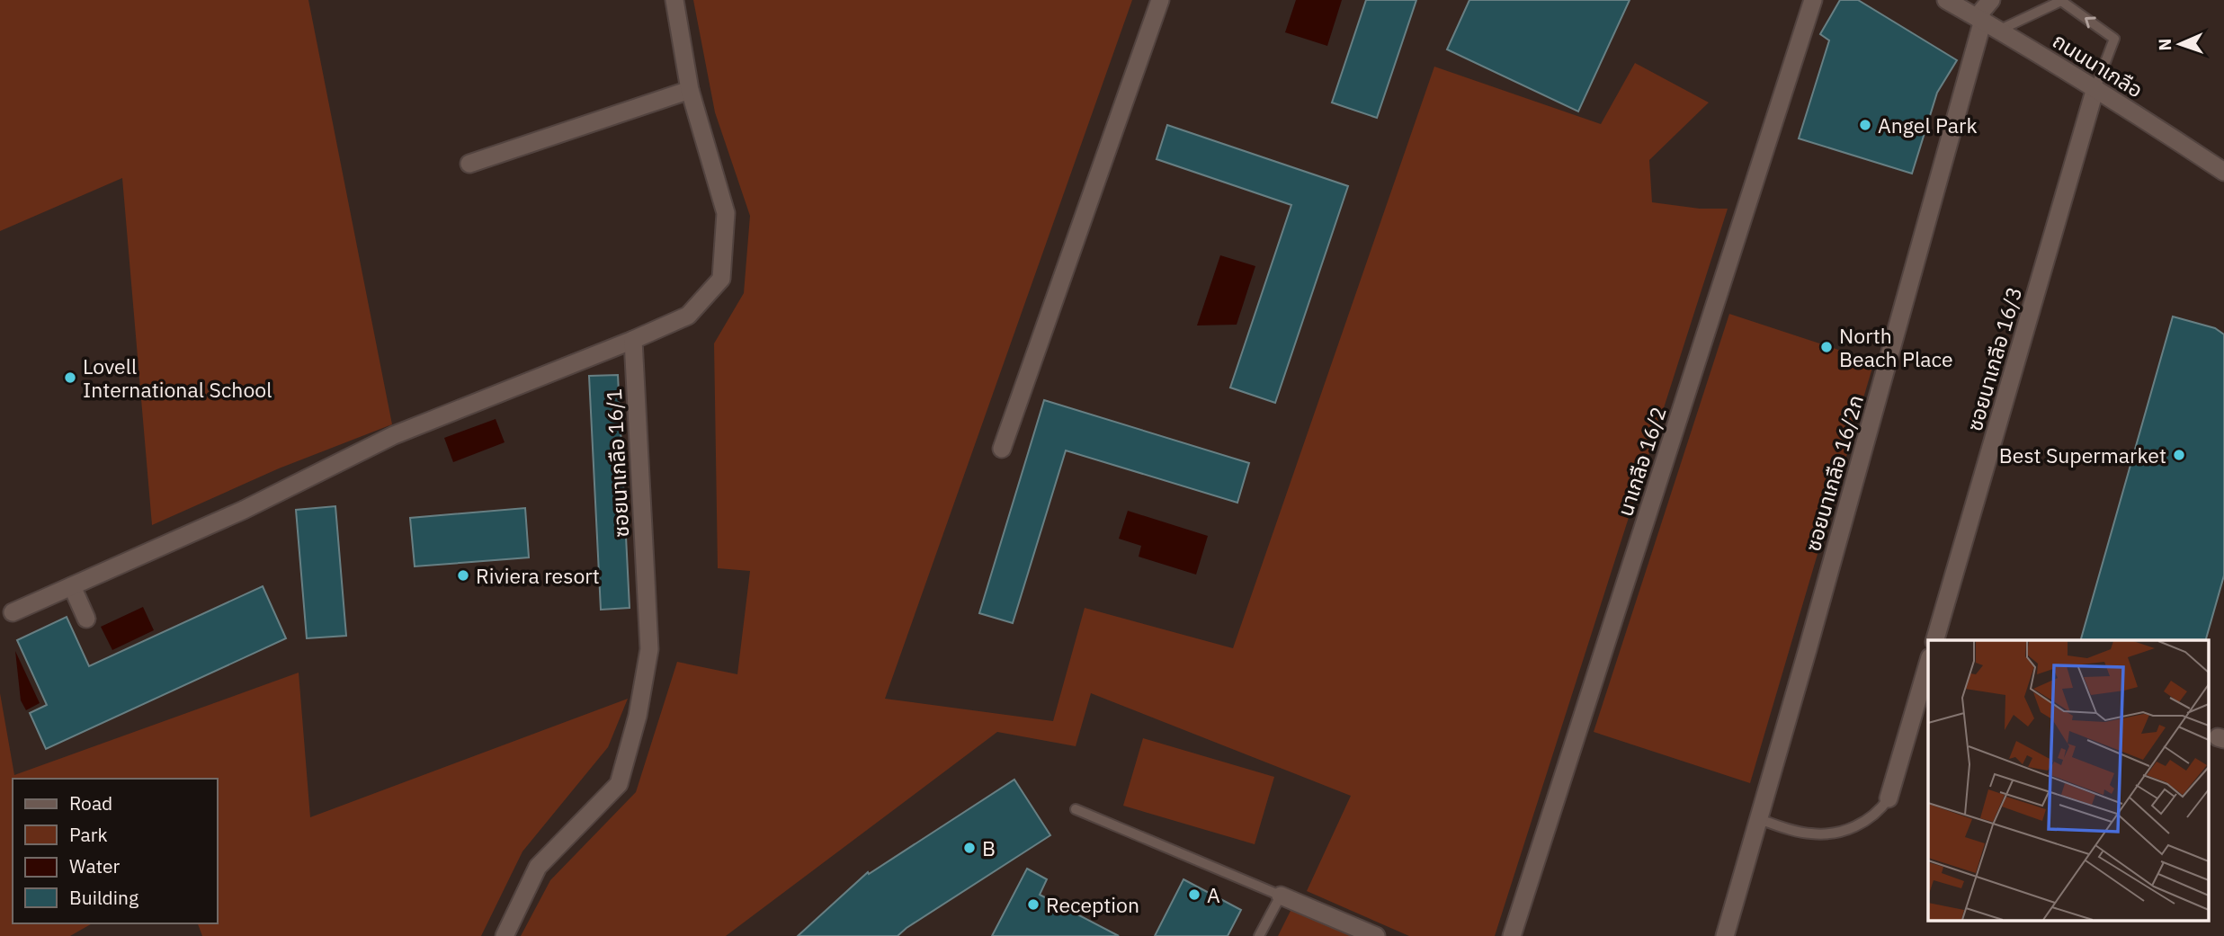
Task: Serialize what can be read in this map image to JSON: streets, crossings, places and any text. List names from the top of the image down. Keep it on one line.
{"streets":{"street":["ถนนนาเกลือ","ซอยนาเกลือ 16/3","นาเกลือ 16/2","ซอยนาเกลือ 16/1","ซอยนาเกลือ 16/2ก"]},"crossings":[["ถนนนาเกลือ","ซอยนาเกลือ 16/3"],["ถนนนาเกลือ","ซอยนาเกลือ 16/2ก"]],"places":["Angel Park","North Beach Place","Lovell International School","Best Supermarket","Riviera resort","B","A","Reception"],"legend":["Road","Park","Water","Building"],"north":"left"}
